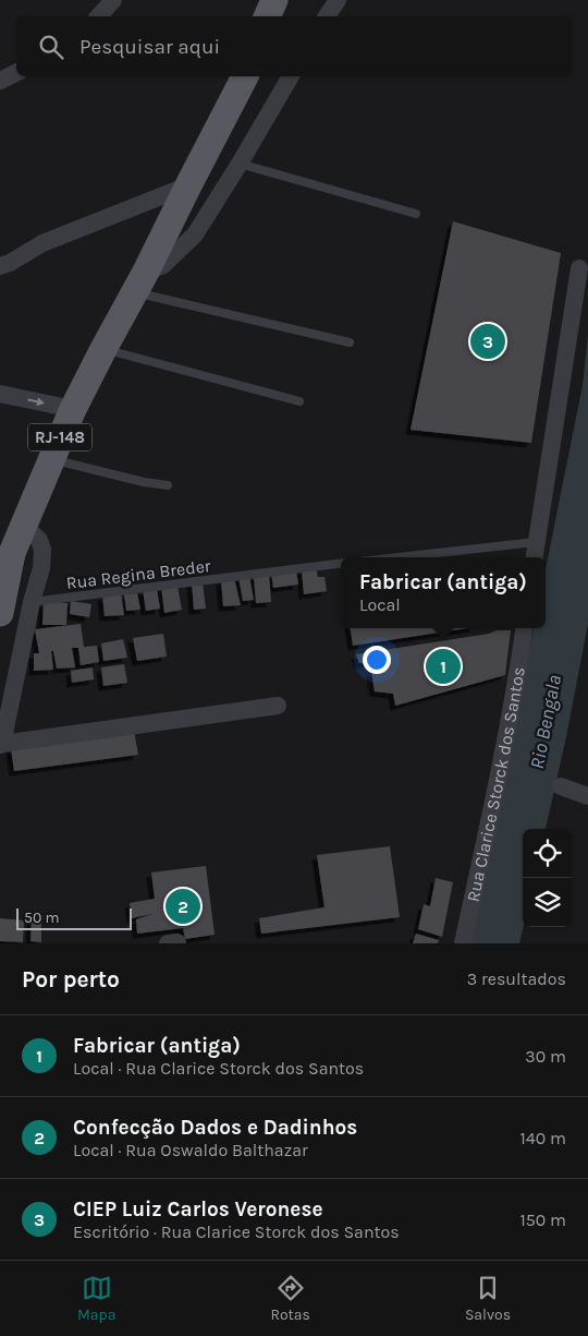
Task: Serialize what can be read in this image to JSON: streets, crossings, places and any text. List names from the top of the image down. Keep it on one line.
{"streets":{"main road":["RJ-148"],"street":["Rua Clarice Storck dos Santos"],"lane":["Rua Regina Breder"]},"water":["Rio Bengala"],"scale_bar":"50 m","page":{"search":"Pesquisar aqui","pins":["3","1","2"],"popup":["Fabricar (antiga)","Local"],"scale":"50 m","heading":["Por perto","3 resultados"],"list":[{"mark":"1","name":"Fabricar (antiga)","note":"Local · Rua Clarice Storck dos Santos","value":"30 m"},{"mark":"2","name":"Confecção Dados e Dadinhos","note":"Local · Rua Oswaldo Balthazar","value":"140 m"},{"mark":"3","name":"CIEP Luiz Carlos Veronese","note":"Escritório · Rua Clarice Storck dos Santos","value":"150 m"}],"nav":["Mapa","Rotas","Salvos"]}}
